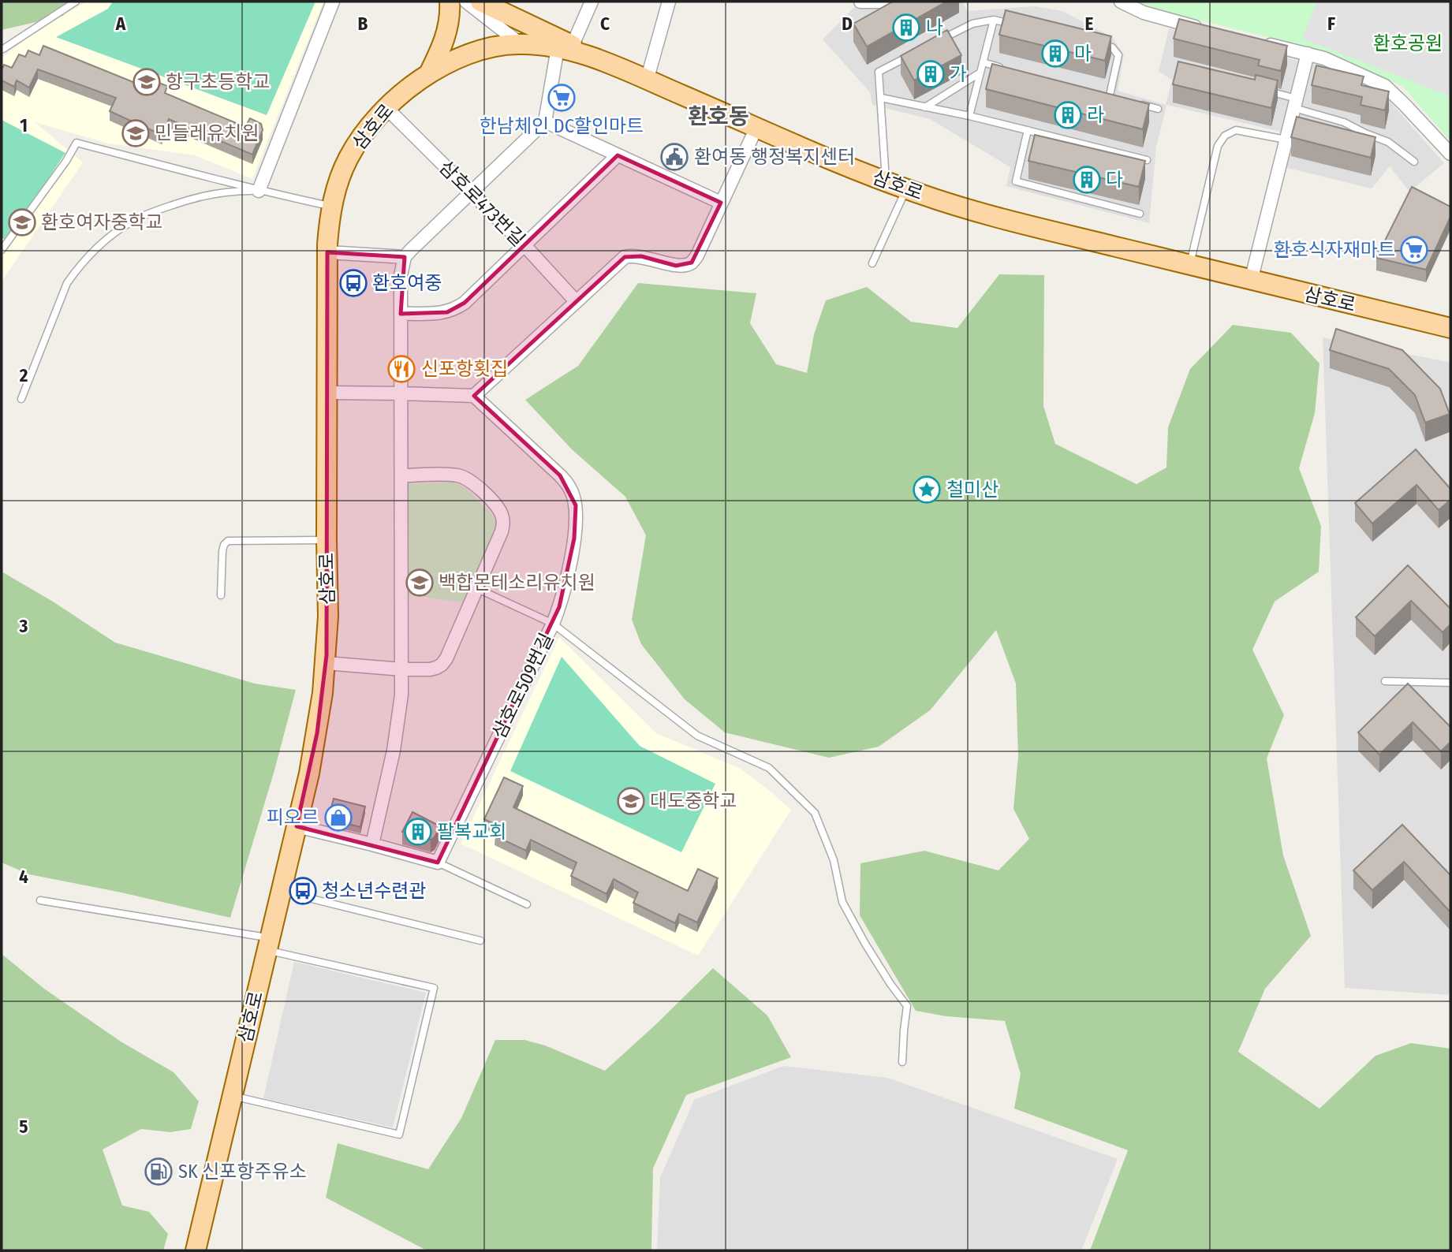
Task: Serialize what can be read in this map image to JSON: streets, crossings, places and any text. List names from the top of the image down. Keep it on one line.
{"streets":{"main road":["삼호로"],"street":["삼호로473번길","삼호로509번길"]},"crossings":[["삼호로","삼호로473번길"]],"districts":["환호동"],"parks":["환호공원"],"places":{"building":["나","마","가","라","다","팔복교회"],"school or university":["항구초등학교","민들레유치원","환호여자중학교","백합몬테소리유치원","대도중학교"],"supermarket":["한남체인 DC할인마트","환호식자재마트"],"public building":["환여동 행정복지센터"],"bus stop":["환호여중","청소년수련관"],"restaurant":["신포항횟집"],"place":["철미산"],"shop":["피오르"],"fuel station":["SK 신포항주유소"]},"grid":{"columns":["A","B","C","D","E","F"],"rows":["1","2","3","4","5"]}}
